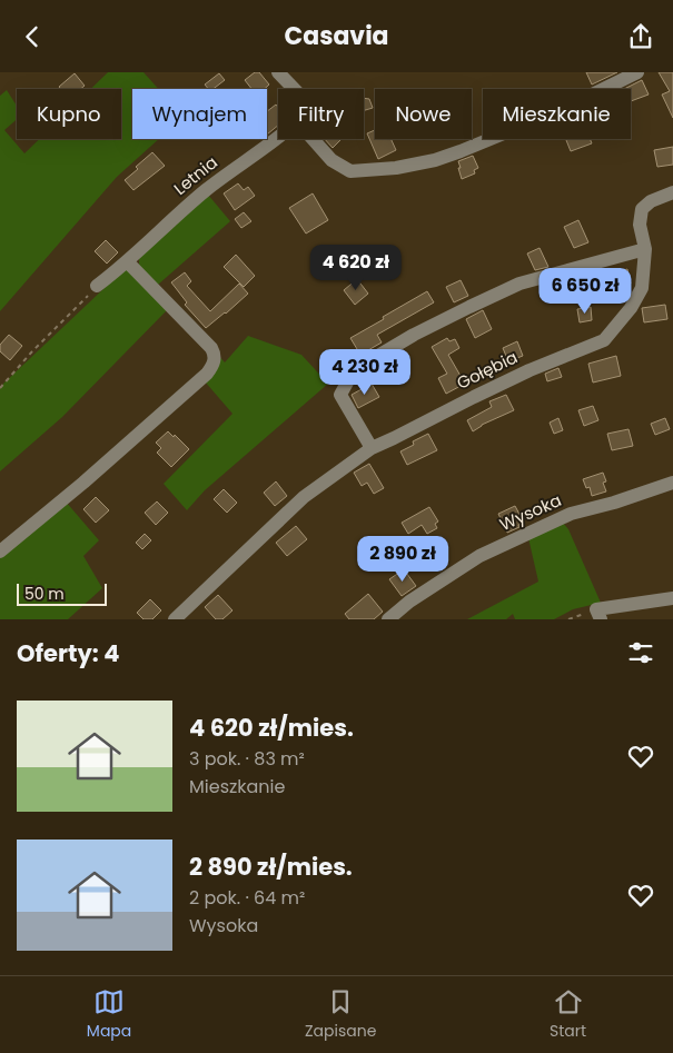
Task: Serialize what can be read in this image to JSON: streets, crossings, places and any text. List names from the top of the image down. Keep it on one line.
{"streets":{"street":["Letnia","Gołębia","Wysoka"]},"scale_bar":"50 m","page":{"header":"Casavia","chip":["Kupno","Wynajem","Filtry","Nowe","Mieszkanie"],"price":["4 620 zł","6 650 zł","4 230 zł","2 890 zł"],"scale":"50 m","heading":"Oferty: 4","list":[{"name":"4 620 zł/mies.","note":"3 pok. · 83 m² · Mieszkanie"},{"name":"2 890 zł/mies.","note":"2 pok. · 64 m² · Wysoka"}],"tabs":["Mapa","Zapisane","Start"]}}
